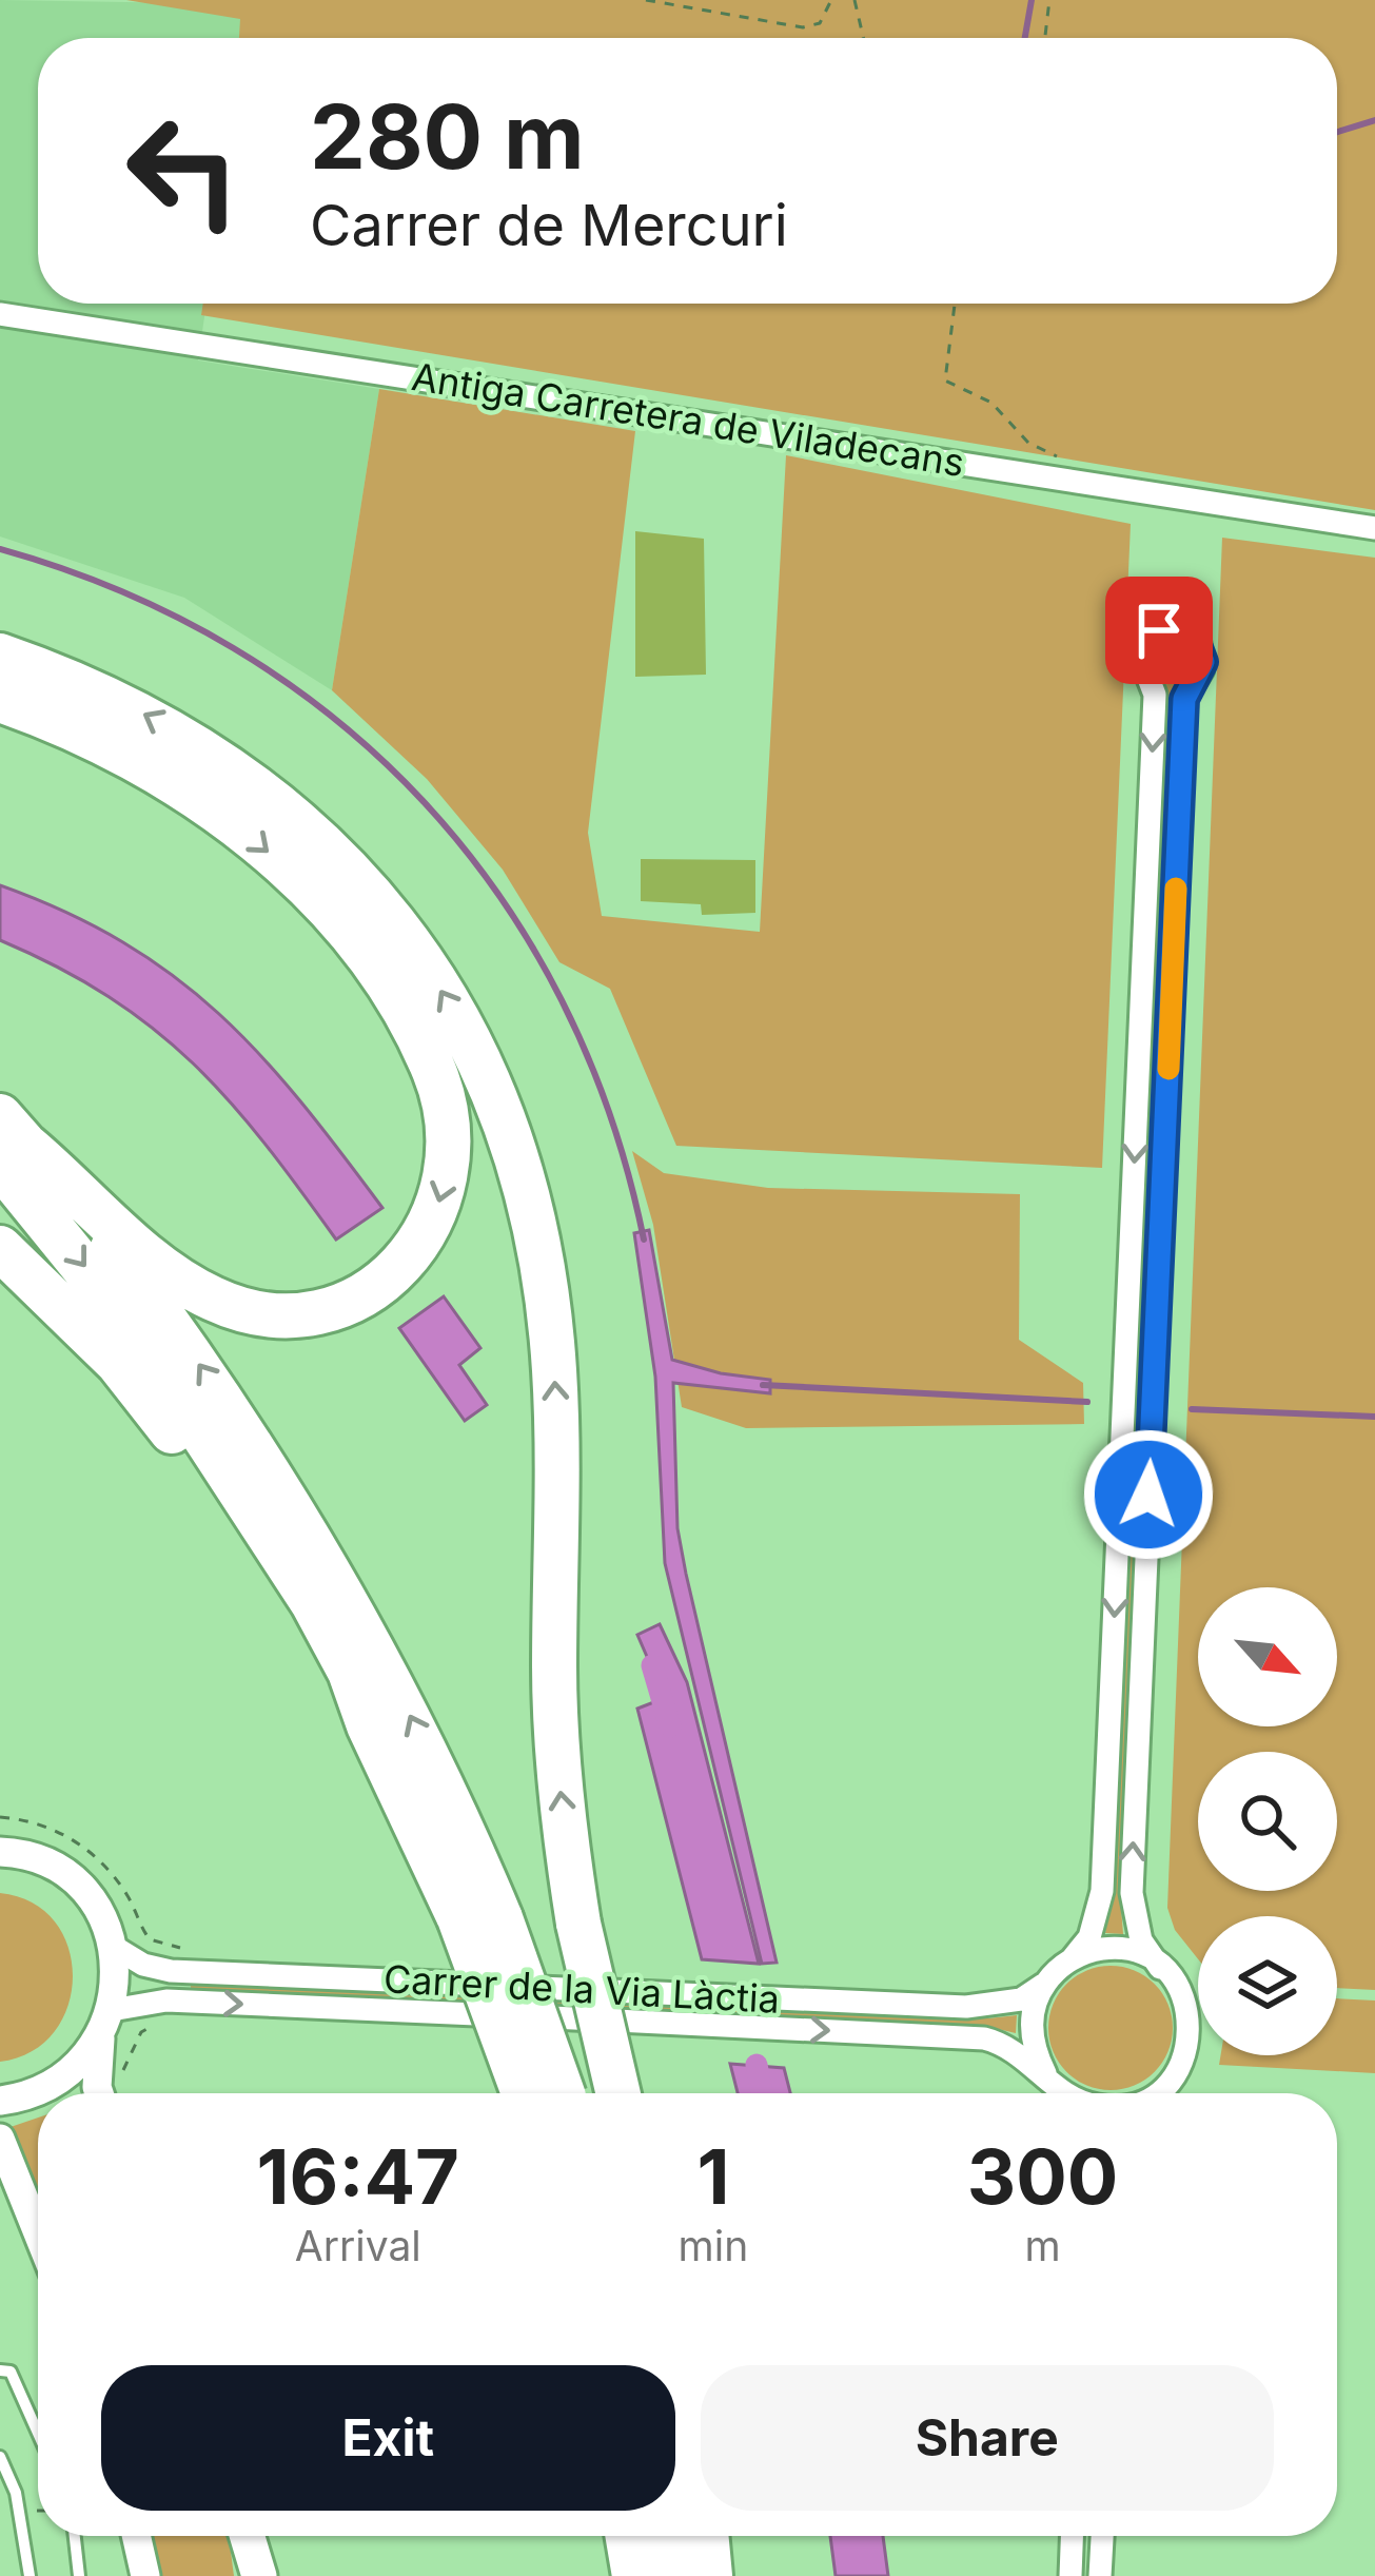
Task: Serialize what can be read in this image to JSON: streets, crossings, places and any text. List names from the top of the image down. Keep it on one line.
{"streets":{"street":["Antiga Carretera de Viladecans","Carrer de la Via Làctia"]},"north":"bottom right","page":{"turn":["280 m","Carrer de Mercuri"],"eta":["16:47","Arrival","1","min","300","m"],"buttons":["Exit","Share"]}}
